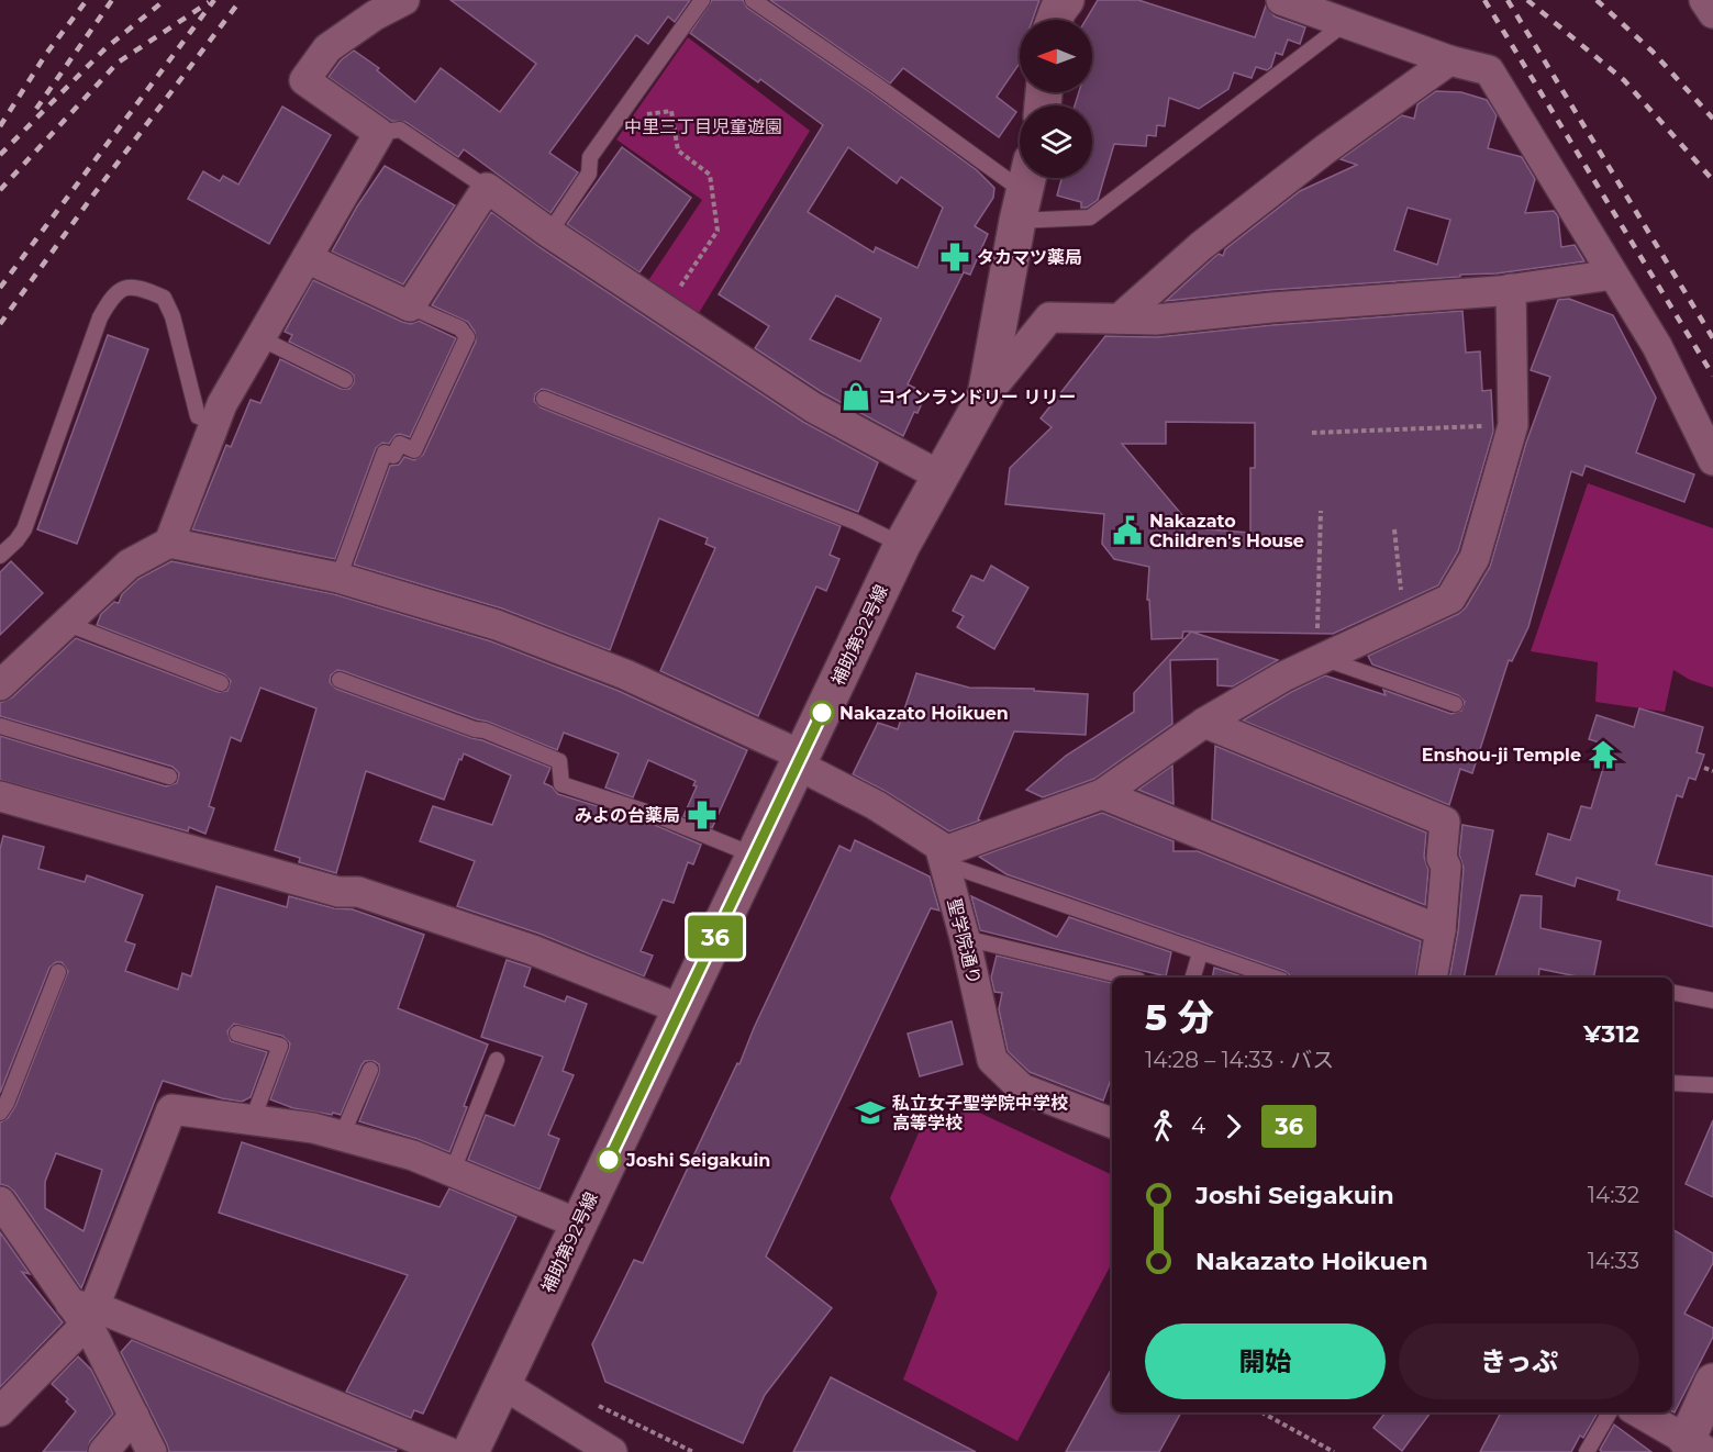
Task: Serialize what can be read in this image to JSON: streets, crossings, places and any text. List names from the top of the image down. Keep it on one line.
{"streets":{"street":["補助第92号線","聖学院通り"]},"parks":["中里三丁目児童遊園"],"places":{"pharmacy":["タカマツ薬局","みよの台薬局"],"shop":["コインランドリー リリー"],"public building":["Nakazato Children's House"],"other":["Nakazato Hoikuen","Joshi Seigakuin"],"temple":["Enshou-ji Temple"],"school or university":["私立女子聖学院中学校 高等学校"]},"lines":["bus line 36"],"north":"left","page":{"on_map":"36","heading":["5 分","14:28 – 14:33 · バス","¥312"],"legs":["4","36"],"list":[{"name":"Joshi Seigakuin","value":"14:32"},{"name":"Nakazato Hoikuen","value":"14:33"}],"buttons":["開始","きっぷ"]}}
